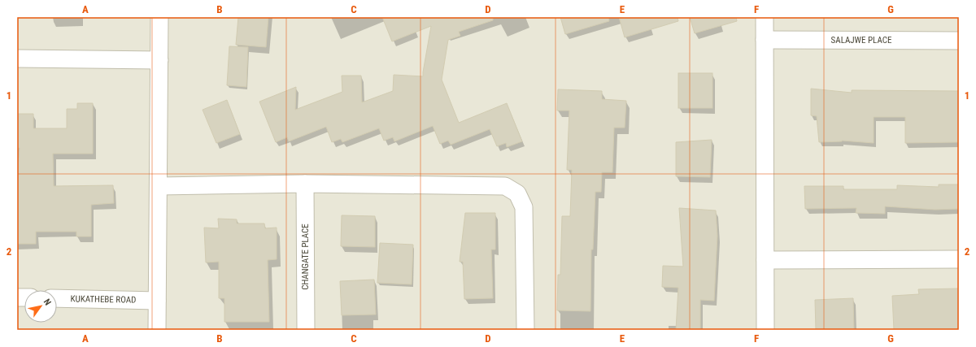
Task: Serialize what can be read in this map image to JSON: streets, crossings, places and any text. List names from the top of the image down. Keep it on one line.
{"streets":{"street":["SALAJWE PLACE","CHANGATE PLACE","KUKATHEBE ROAD"]},"north":"top right","grid":{"columns":["A","B","C","D","E","F","G"],"rows":["1","2"]}}
